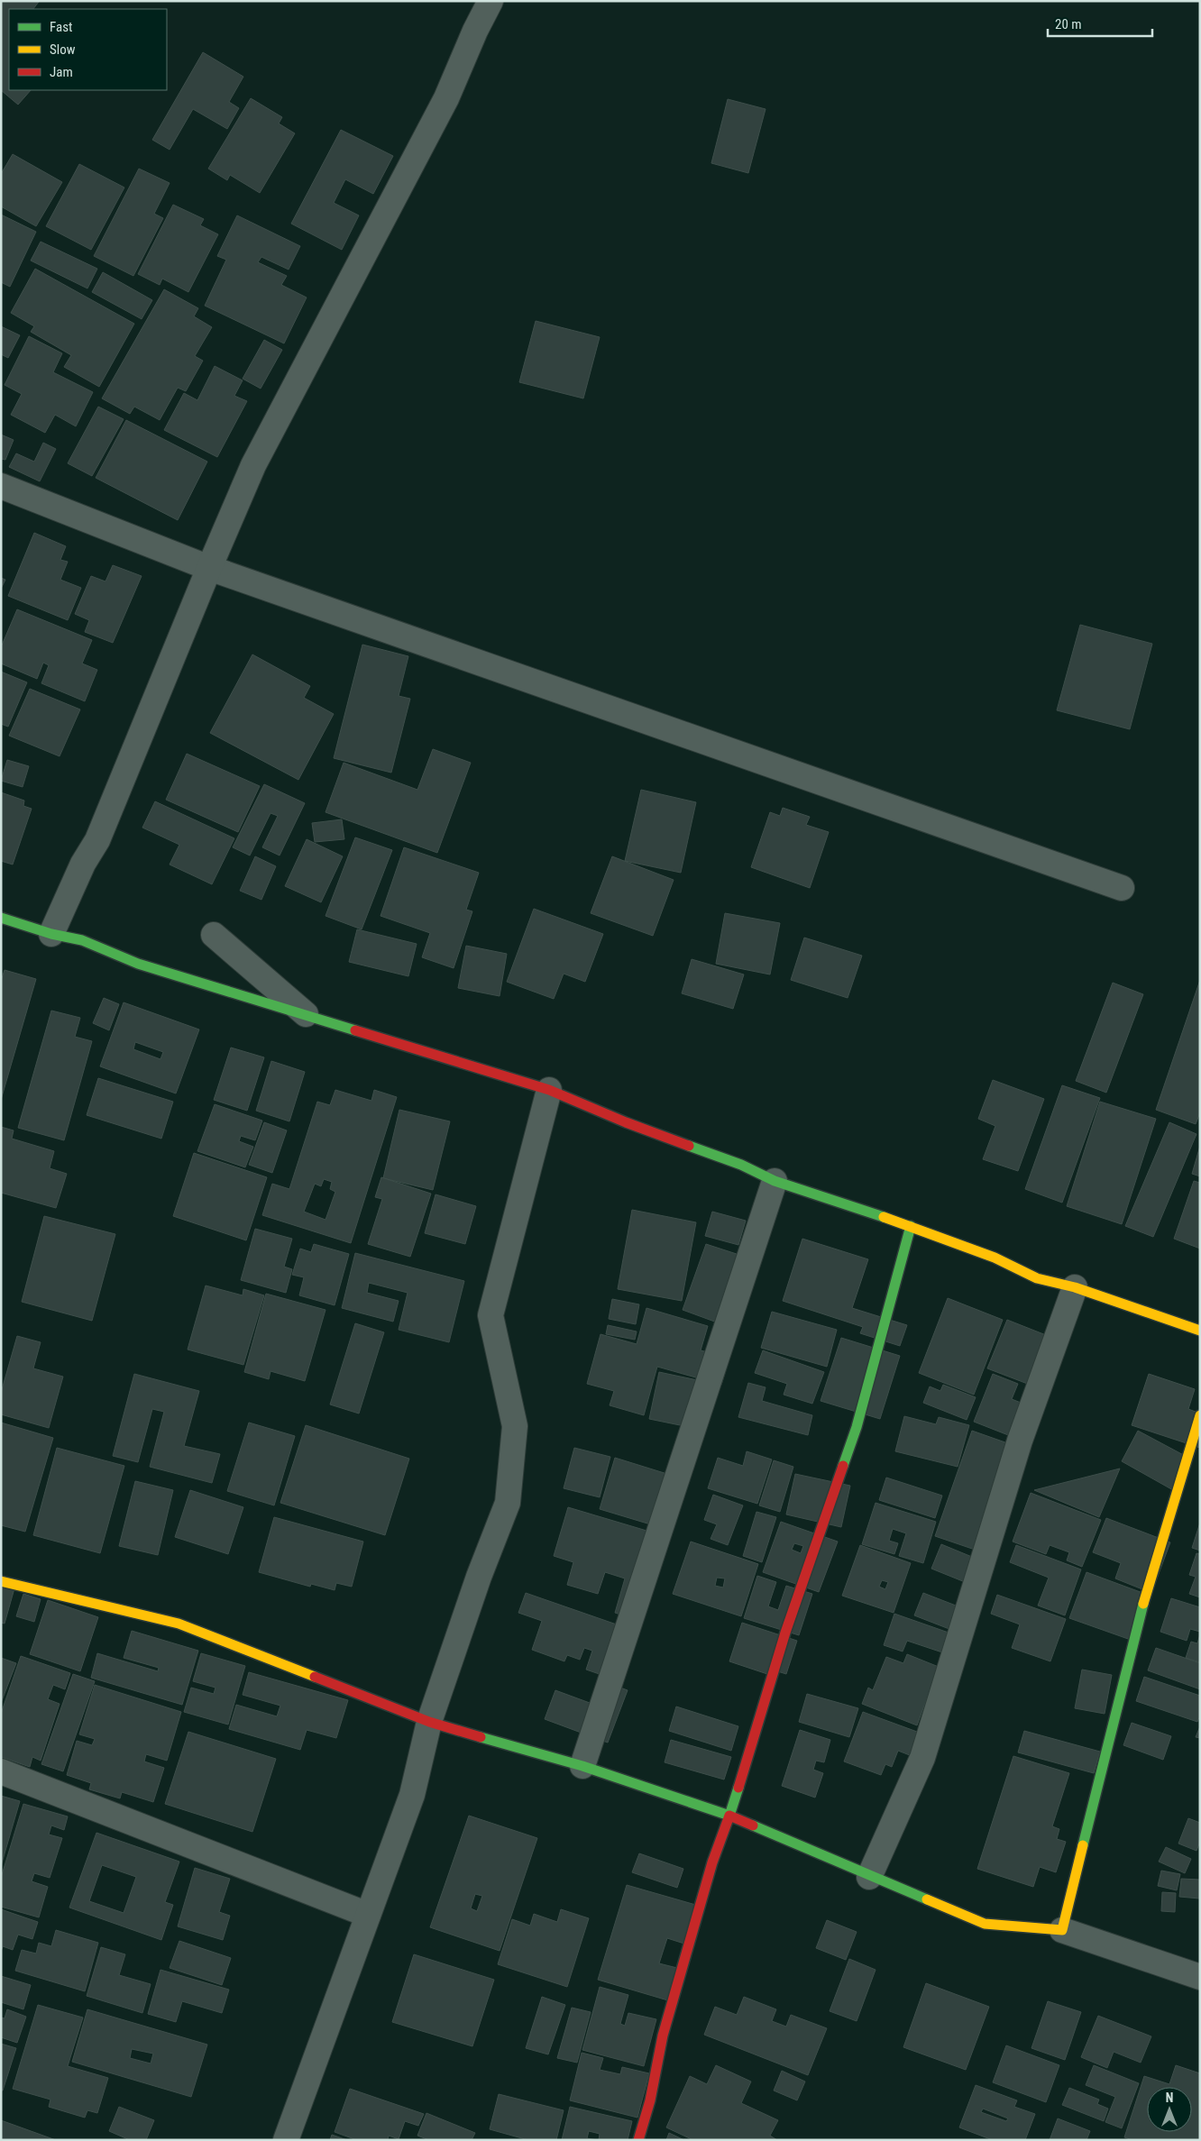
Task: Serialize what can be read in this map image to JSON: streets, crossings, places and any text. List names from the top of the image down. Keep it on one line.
{"legend":["Fast","Slow","Jam"],"scale_bar":"20 m","north":"top"}
